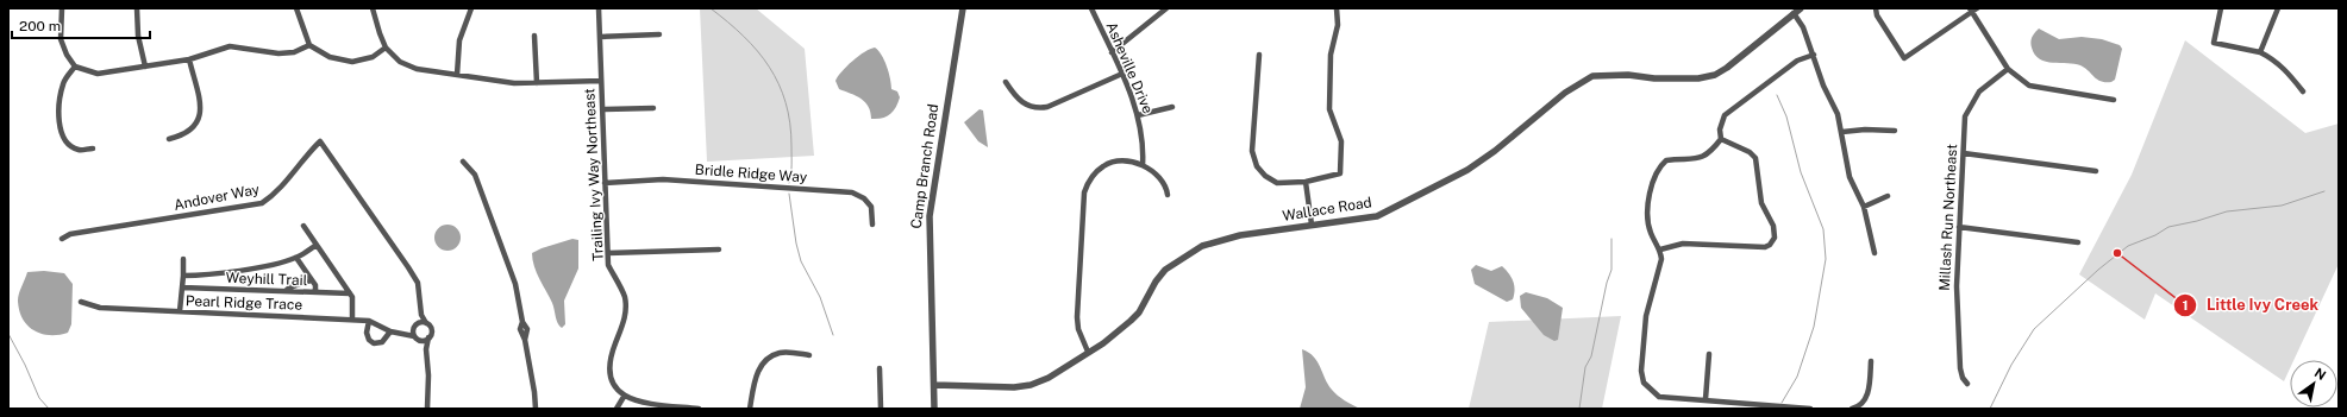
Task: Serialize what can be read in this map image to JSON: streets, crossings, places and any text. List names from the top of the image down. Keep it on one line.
{"streets":{"street":["Asheville Drive","Camp Branch Road","Bridle Ridge Way","Trailing Ivy Way Northeast","Andover Way","Wallace Road","Millash Run Northeast","Weyhill Trail","Pearl Ridge Trace"]},"crossings":[["Camp Branch Road","Wallace Road"],["Bridle Ridge Way","Trailing Ivy Way Northeast"],["Andover Way","Pearl Ridge Trace"]],"places":["Little Ivy Creek"],"scale_bar":"200 m","north":"top right"}
